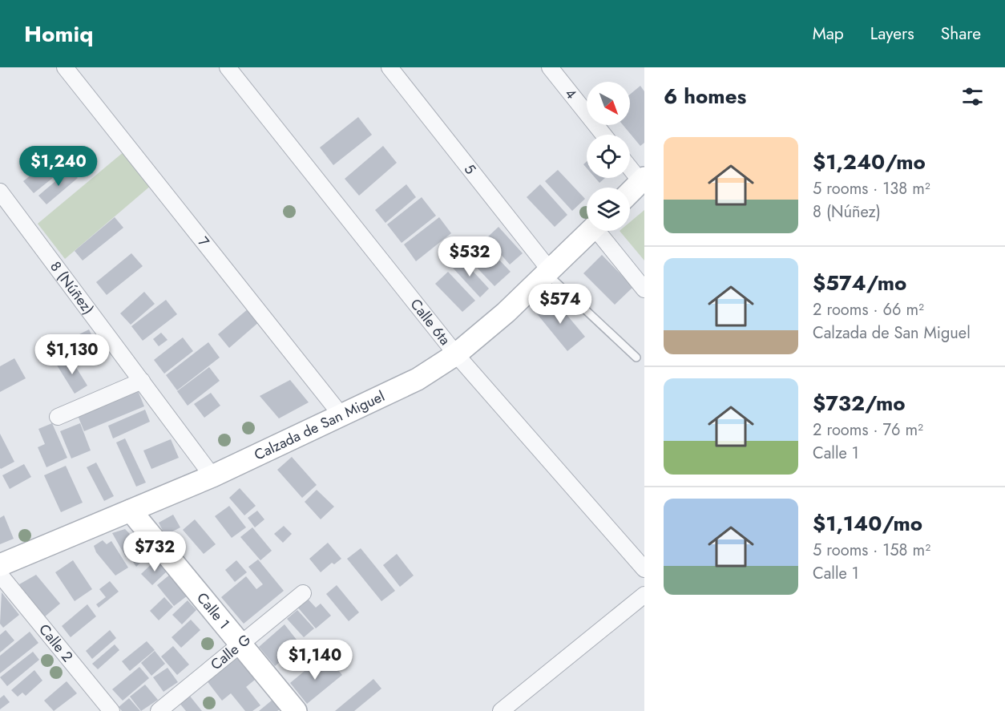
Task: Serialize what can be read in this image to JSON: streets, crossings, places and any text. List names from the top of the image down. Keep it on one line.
{"streets":{"main road":["Calzada de San Miguel","Calle 1"],"street":["4","5","7","8 (Núñez)","Calle 6ta","Calle 2","Calle G"]},"crossings":[["5","Calzada de San Miguel"],["7","Calzada de San Miguel"],["8 (Núñez)","Calzada de San Miguel"],["Calle 6ta","Calzada de San Miguel"],["Calzada de San Miguel","Calle 1"],["Calle 1","Calle G"]],"north":"bottom right","page":{"header":"Homiq","nav":["Map","Layers","Share"],"heading":"6 homes","list":[{"name":"$1,240/mo","note":"5 rooms · 138 m² · 8 (Núñez)"},{"name":"$574/mo","note":"2 rooms · 66 m² · Calzada de San Miguel"},{"name":"$732/mo","note":"2 rooms · 76 m² · Calle 1"},{"name":"$1,140/mo","note":"5 rooms · 158 m² · Calle 1"}],"price":["$1,240","$532","$574","$1,130","$732","$1,140"]}}
